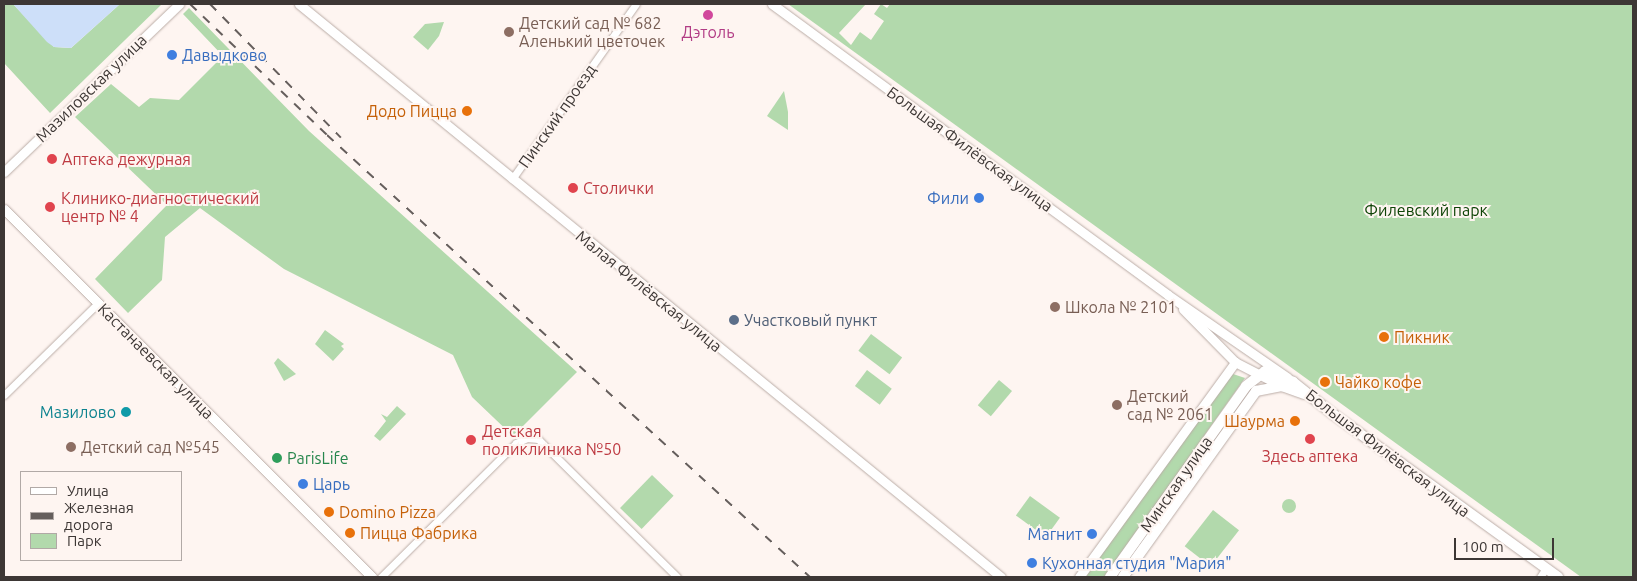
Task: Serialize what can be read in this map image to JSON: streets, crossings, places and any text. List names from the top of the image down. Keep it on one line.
{"streets":{"main road":["Большая Филёвская улица","Минская улица"],"street":["Мазиловская улица","Пинский проезд","Малая Филёвская улица","Кастанаевская улица"]},"crossings":[["Пинский проезд","Малая Филёвская улица"],["Большая Филёвская улица","Минская улица"]],"parks":["Филевский парк"],"places":["Дэтоль","Детский сад № 682 Аленький цветочек","Давыдково","Додо Пицца","Аптека дежурная","Столички","Фили","Клинико-диагностический центр № 4","Школа № 2101","Участковый пункт","Пикник","Чайко кофе","Детский сад № 2061","Мазилово","Шаурма","Здесь аптека","Детская поликлиника №50","Детский сад №545","ParisLife","Царь","Domino Pizza","Пицца Фабрика","Магнит","Кухонная студия \"Мария\""],"legend":["Улица","Железная дорога","Парк"],"scale_bar":"100 m"}
